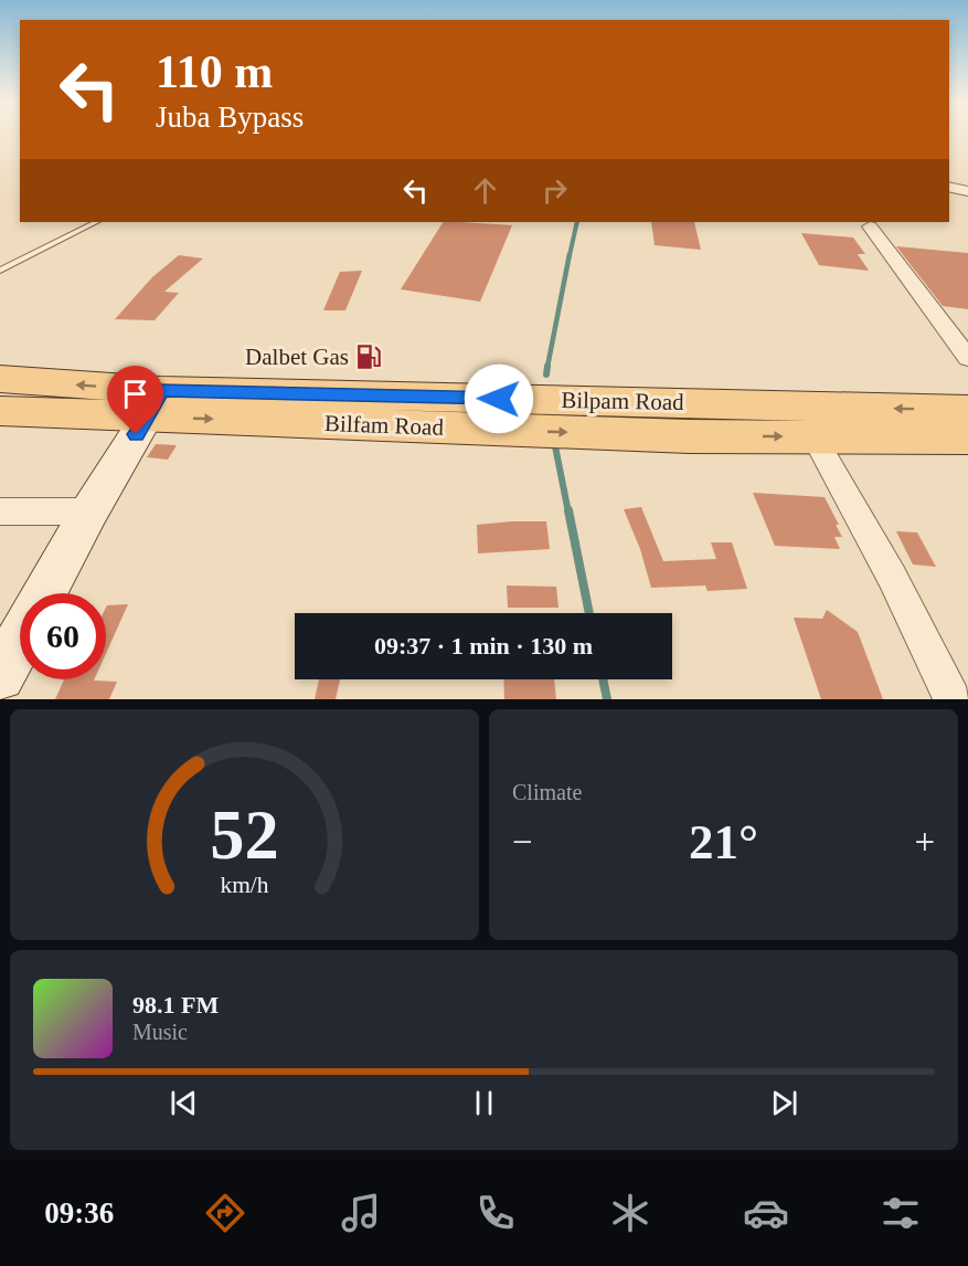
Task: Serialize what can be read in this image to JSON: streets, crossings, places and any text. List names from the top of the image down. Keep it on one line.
{"streets":{"main road":["Bilpam Road","Bilfam Road"]},"one_way":["Bilpam Road","Bilfam Road"],"places":{"fuel station":["Dalbet Gas"]},"page":{"turn":["110 m","Juba Bypass"],"limit":"60","trip":"09:37 · 1 min · 130 m","tile":"Climate","heat":["−","21°","+"],"song":["98.1 FM","Music"],"tabs":"09:36","gauge":["52","km/h"]}}
